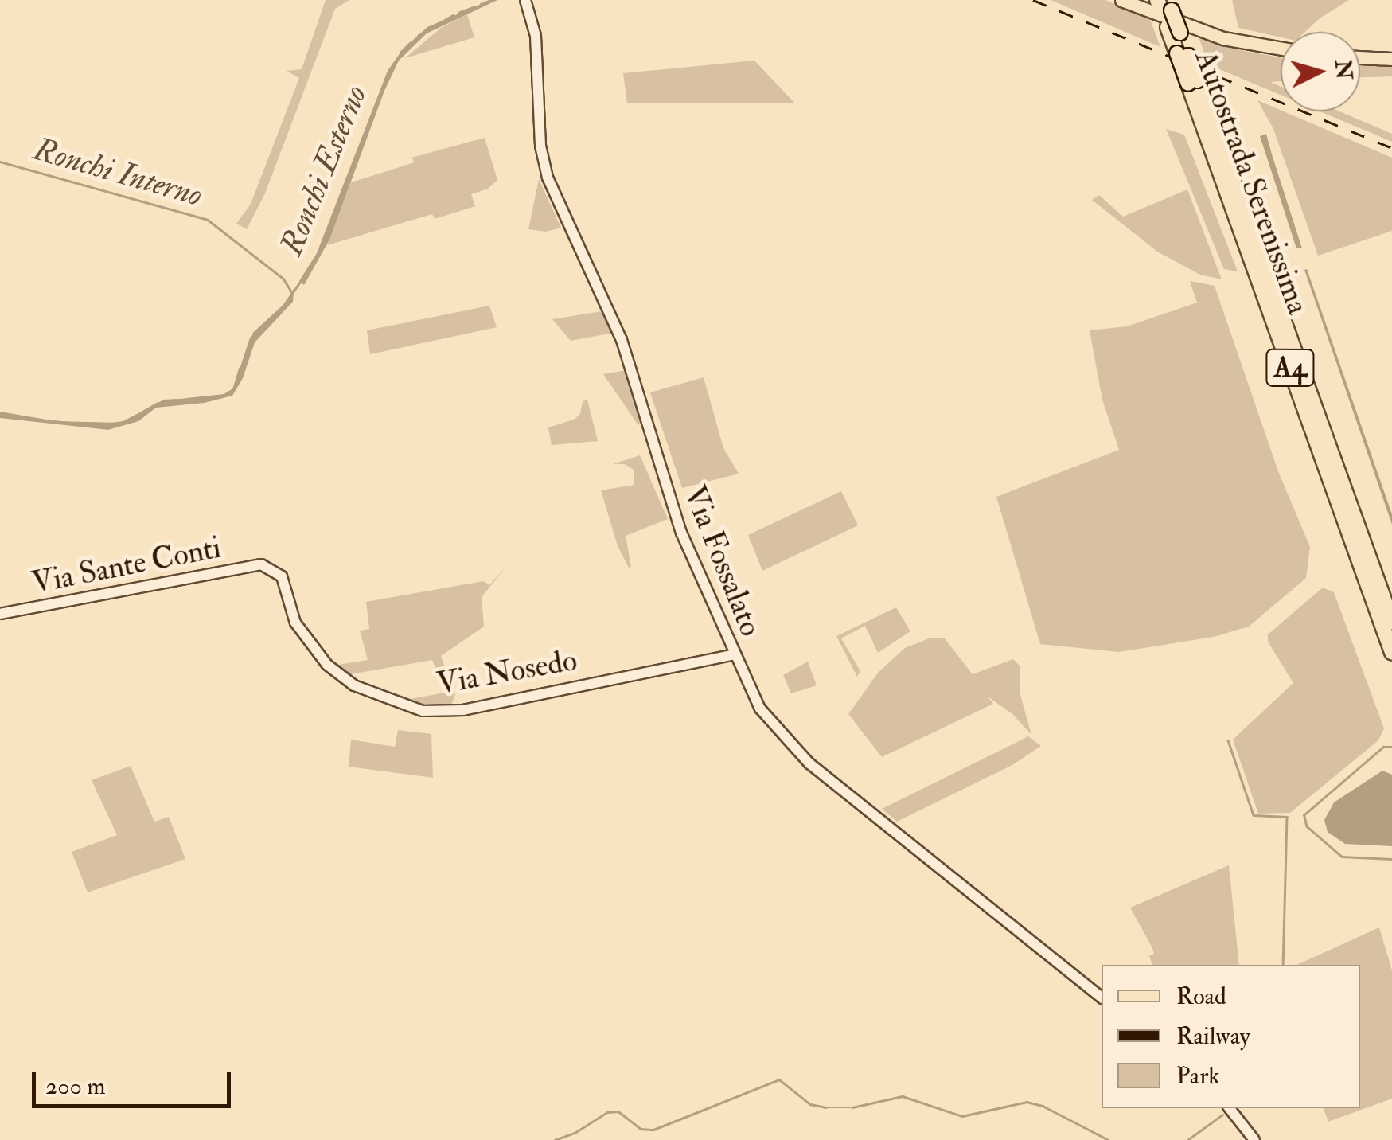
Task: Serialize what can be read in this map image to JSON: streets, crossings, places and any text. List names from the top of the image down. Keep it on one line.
{"streets":{"highway":["Autostrada Serenissima","A4"],"street":["Via Fossalato","Via Sante Conti","Via Nosedo"]},"crossings":[["Via Fossalato","Via Nosedo"],["Via Sante Conti","Via Nosedo"]],"water":["Ronchi Esterno","Ronchi Interno"],"legend":["Road","Railway","Park"],"scale_bar":"200 m","north":"right"}
